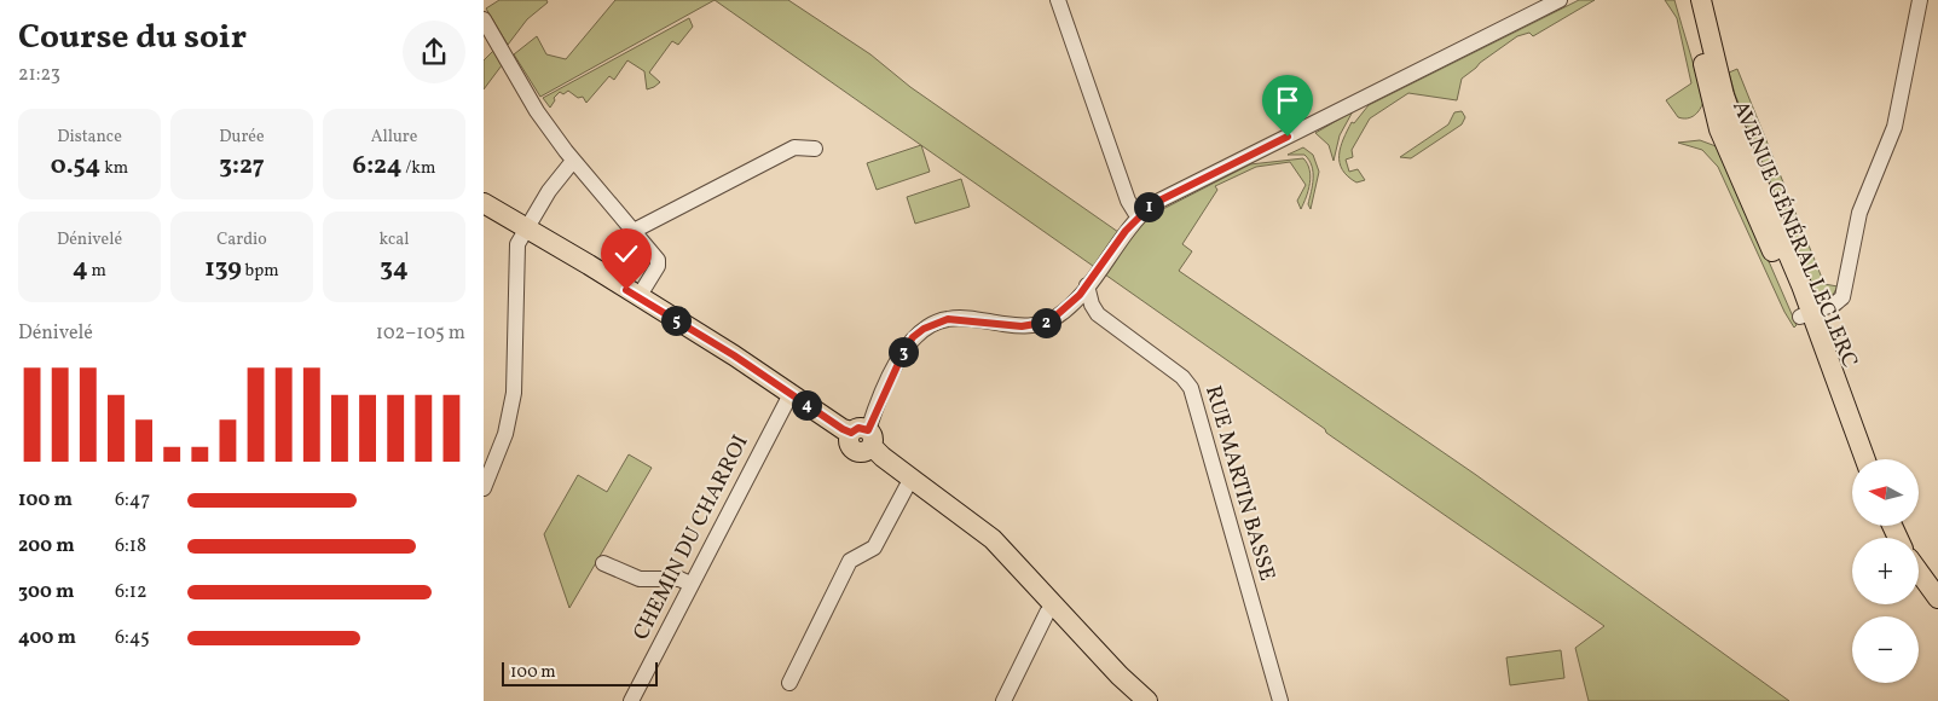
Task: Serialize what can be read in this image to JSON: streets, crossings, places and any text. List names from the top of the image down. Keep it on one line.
{"streets":{"main road":["AVENUE GÉNÉRAL LECLERC"],"street":["RUE MARTIN BASSE","CHEMIN DU CHARROI"]},"scale_bar":"100 m","north":"left","page":{"heading":["Course du soir","21:23"],"stats":[["Distance","0.54 km"],["Durée","3:27"],["Allure","6:24 /km"],["Dénivelé","4 m"],["Cardio","139 bpm"],["kcal","34"]],"pins":["1","5","2","3","4"],"chart":["Dénivelé","102–105 m"],"map_buttons":["+","−"],"list":[{"name":"100 m","note":"6:47"},{"name":"200 m","note":"6:18"},{"name":"300 m","note":"6:12"},{"name":"400 m","note":"6:45"}],"scale":"100 m"}}
